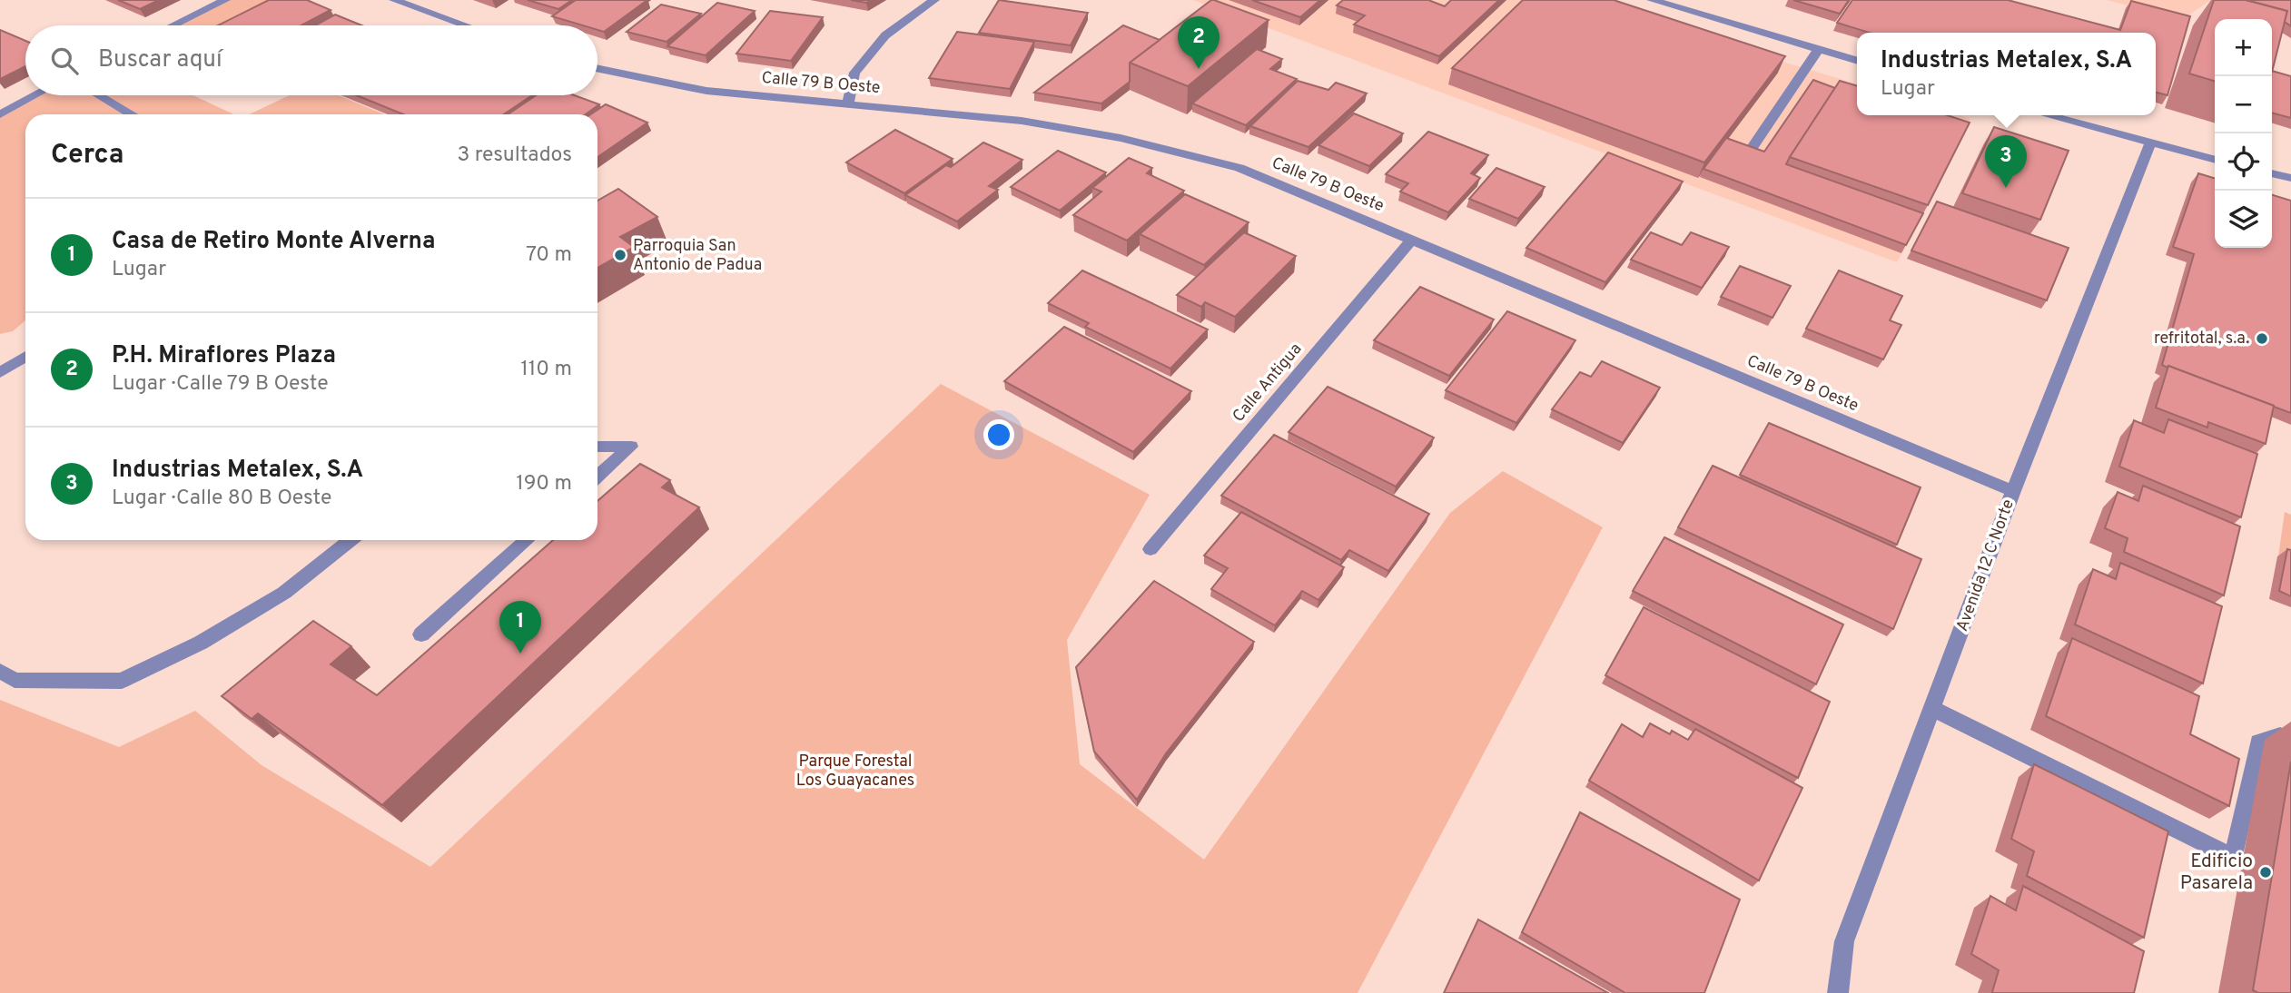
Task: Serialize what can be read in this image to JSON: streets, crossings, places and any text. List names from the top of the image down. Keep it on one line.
{"streets":{"street":["Calle 79 B Oeste","Calle Antigua","Avenida 12 C Norte"]},"crossings":[["Calle 79 B Oeste","Calle Antigua"],["Calle 79 B Oeste","Avenida 12 C Norte"]],"parks":["Parque Forestal Los Guayacanes"],"places":["Parroquia San Antonio de Padua","refritotal, s.a.","Edificio Pasarela"],"page":{"pins":["2","3","1"],"map_buttons":["+","−"],"search":"Buscar aquí","popup":["Industrias Metalex, S.A","Lugar"],"heading":["Cerca","3 resultados"],"list":[{"mark":"1","name":"Casa de Retiro Monte Alverna","note":"Lugar","value":"70 m"},{"mark":"2","name":"P.H. Miraflores Plaza","note":"Lugar · Calle 79 B Oeste","value":"110 m"},{"mark":"3","name":"Industrias Metalex, S.A","note":"Lugar · Calle 80 B Oeste","value":"190 m"}]}}
